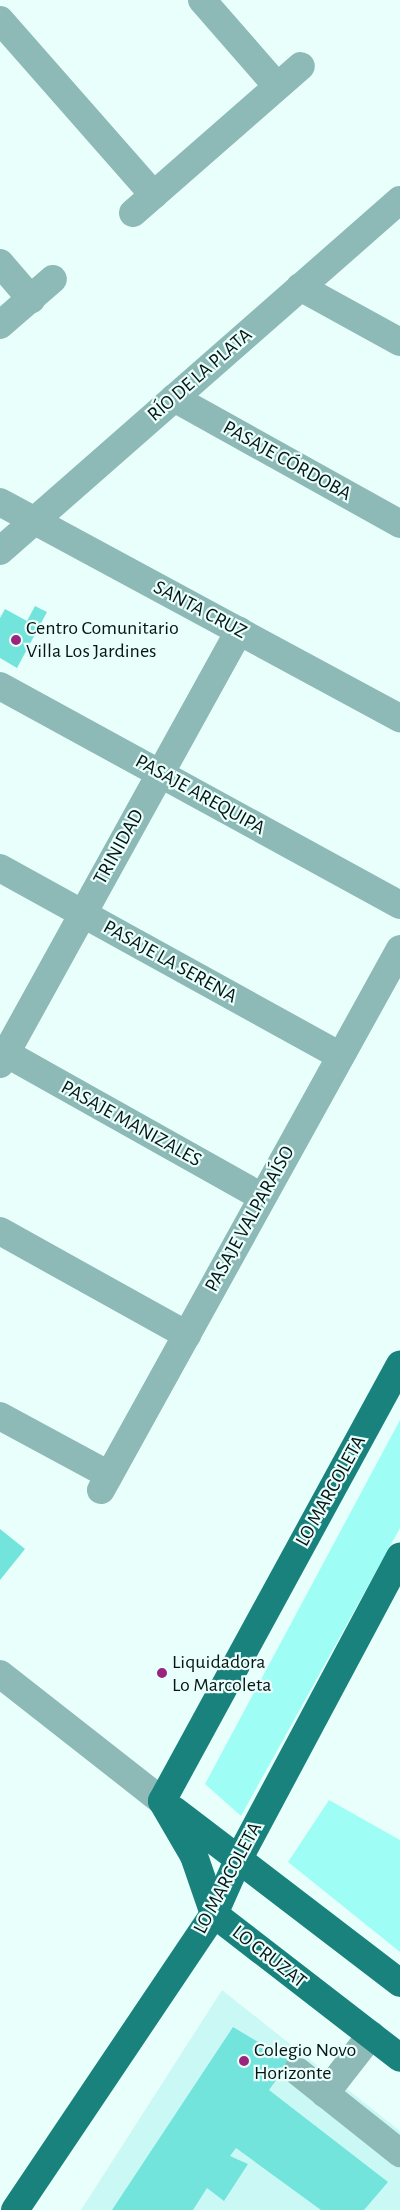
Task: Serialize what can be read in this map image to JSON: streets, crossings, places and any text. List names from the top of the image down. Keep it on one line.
{"streets":{"main road":["LO MARCOLETA","LO CRUZAT"],"street":["RÍO DE LA PLATA","PASAJE CÓRDOBA","SANTA CRUZ","PASAJE AREQUIPA","TRINIDAD","PASAJE LA SERENA","PASAJE MANIZALES","PASAJE VALPARAÍSO"]},"crossings":[["RÍO DE LA PLATA","PASAJE CÓRDOBA"],["RÍO DE LA PLATA","SANTA CRUZ"],["SANTA CRUZ","TRINIDAD"],["PASAJE AREQUIPA","TRINIDAD"],["TRINIDAD","PASAJE LA SERENA"],["TRINIDAD","PASAJE MANIZALES"],["PASAJE LA SERENA","PASAJE VALPARAÍSO"],["PASAJE MANIZALES","PASAJE VALPARAÍSO"],["LO MARCOLETA","LO CRUZAT"]],"places":["Centro Comunitario Villa Los Jardines","Liquidadora Lo Marcoleta","Colegio Novo Horizonte"]}
